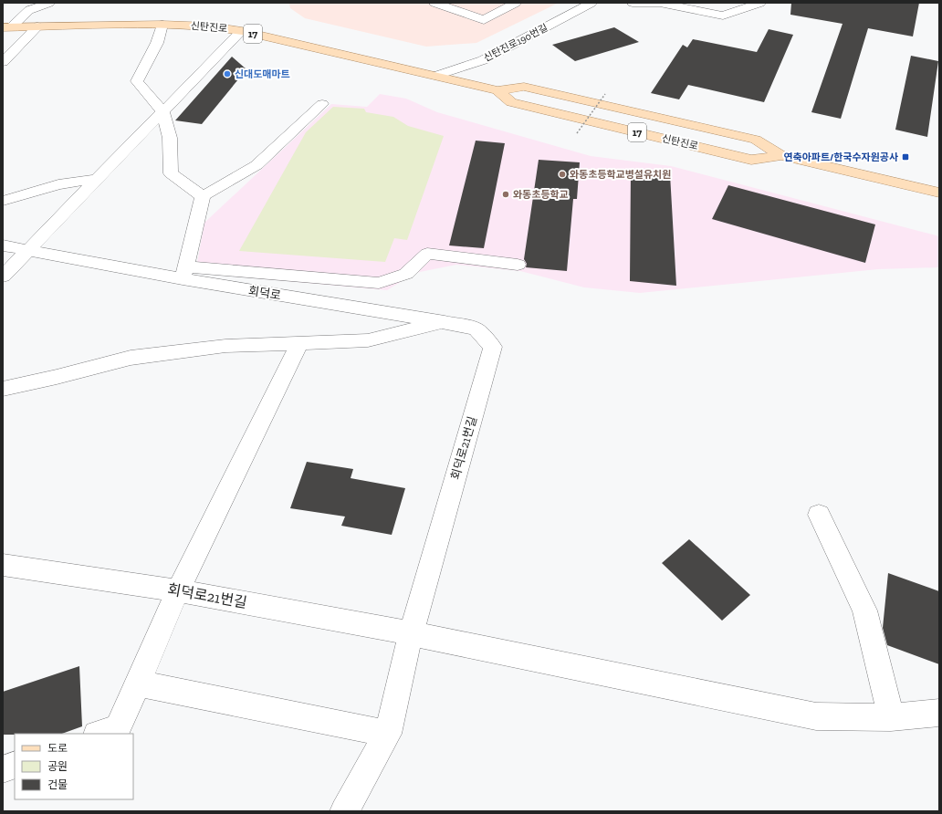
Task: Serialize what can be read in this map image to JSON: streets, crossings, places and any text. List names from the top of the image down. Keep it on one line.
{"streets":{"main road":["신탄진로","17"],"street":["신탄진로190번길","회덕로","회덕로21번길"]},"crossings":[["신탄진로","신탄진로190번길"],["회덕로","회덕로21번길"]],"places":{"other":["신대도매마트","와동초등학교병설유치원","와동초등학교"],"transit":["연축아파트/한국수자원공사"]},"legend":["도로","공원","건물"]}
